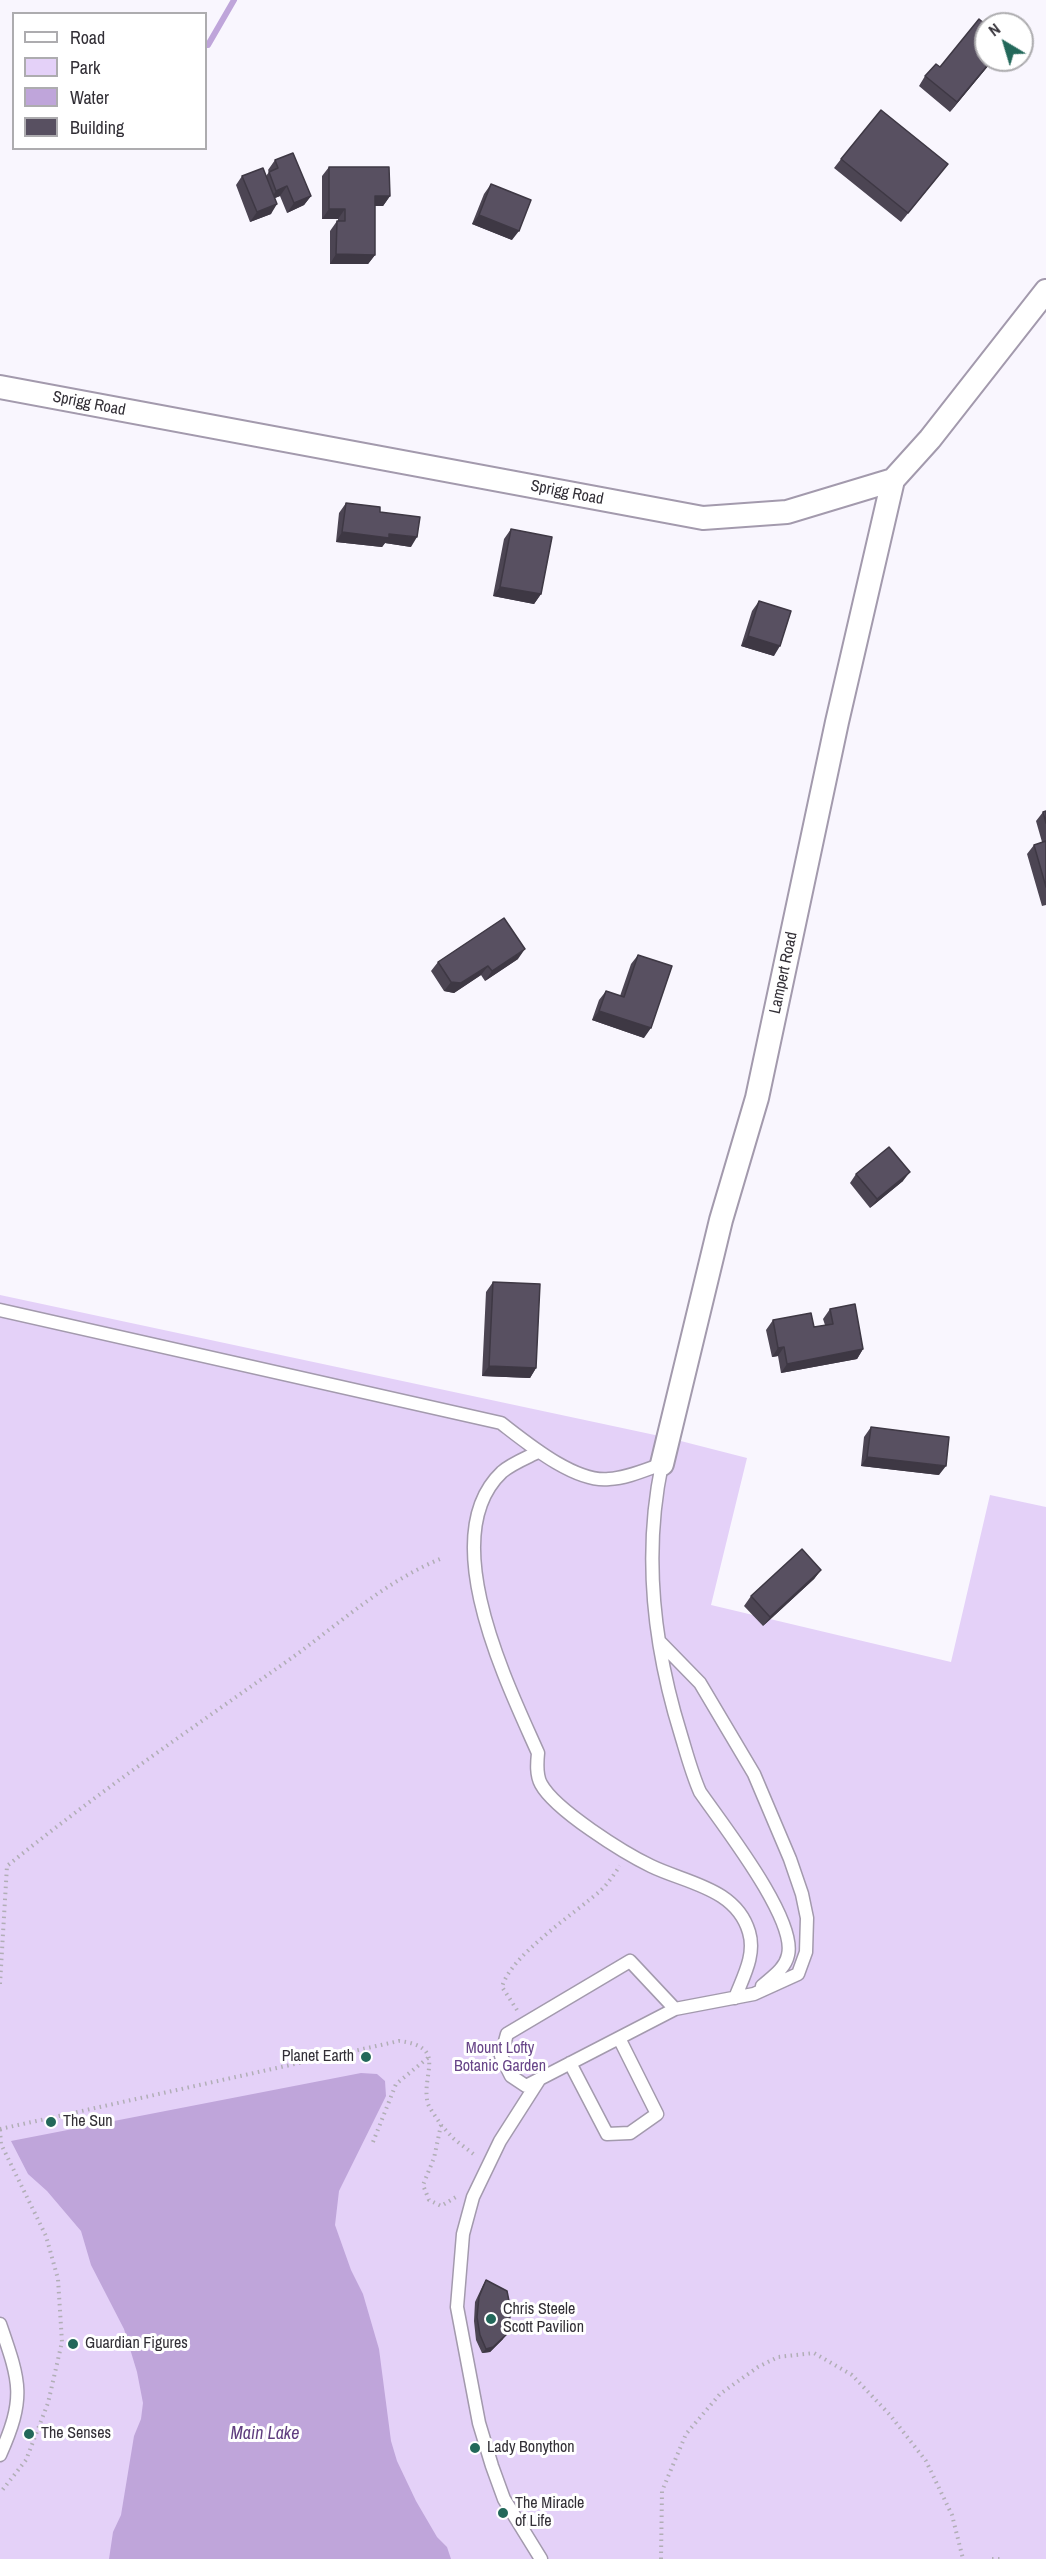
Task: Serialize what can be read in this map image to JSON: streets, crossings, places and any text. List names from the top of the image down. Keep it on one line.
{"streets":{"street":["Sprigg Road","Lampert Road"]},"crossings":[["Sprigg Road","Lampert Road"]],"water":["Main Lake"],"parks":["Mount Lofty Botanic Garden"],"places":["Planet Earth","The Sun","Chris Steele Scott Pavilion","Guardian Figures","The Senses","Lady Bonython","The Miracle of Life"],"legend":["Road","Park","Water","Building"],"north":"top left"}
